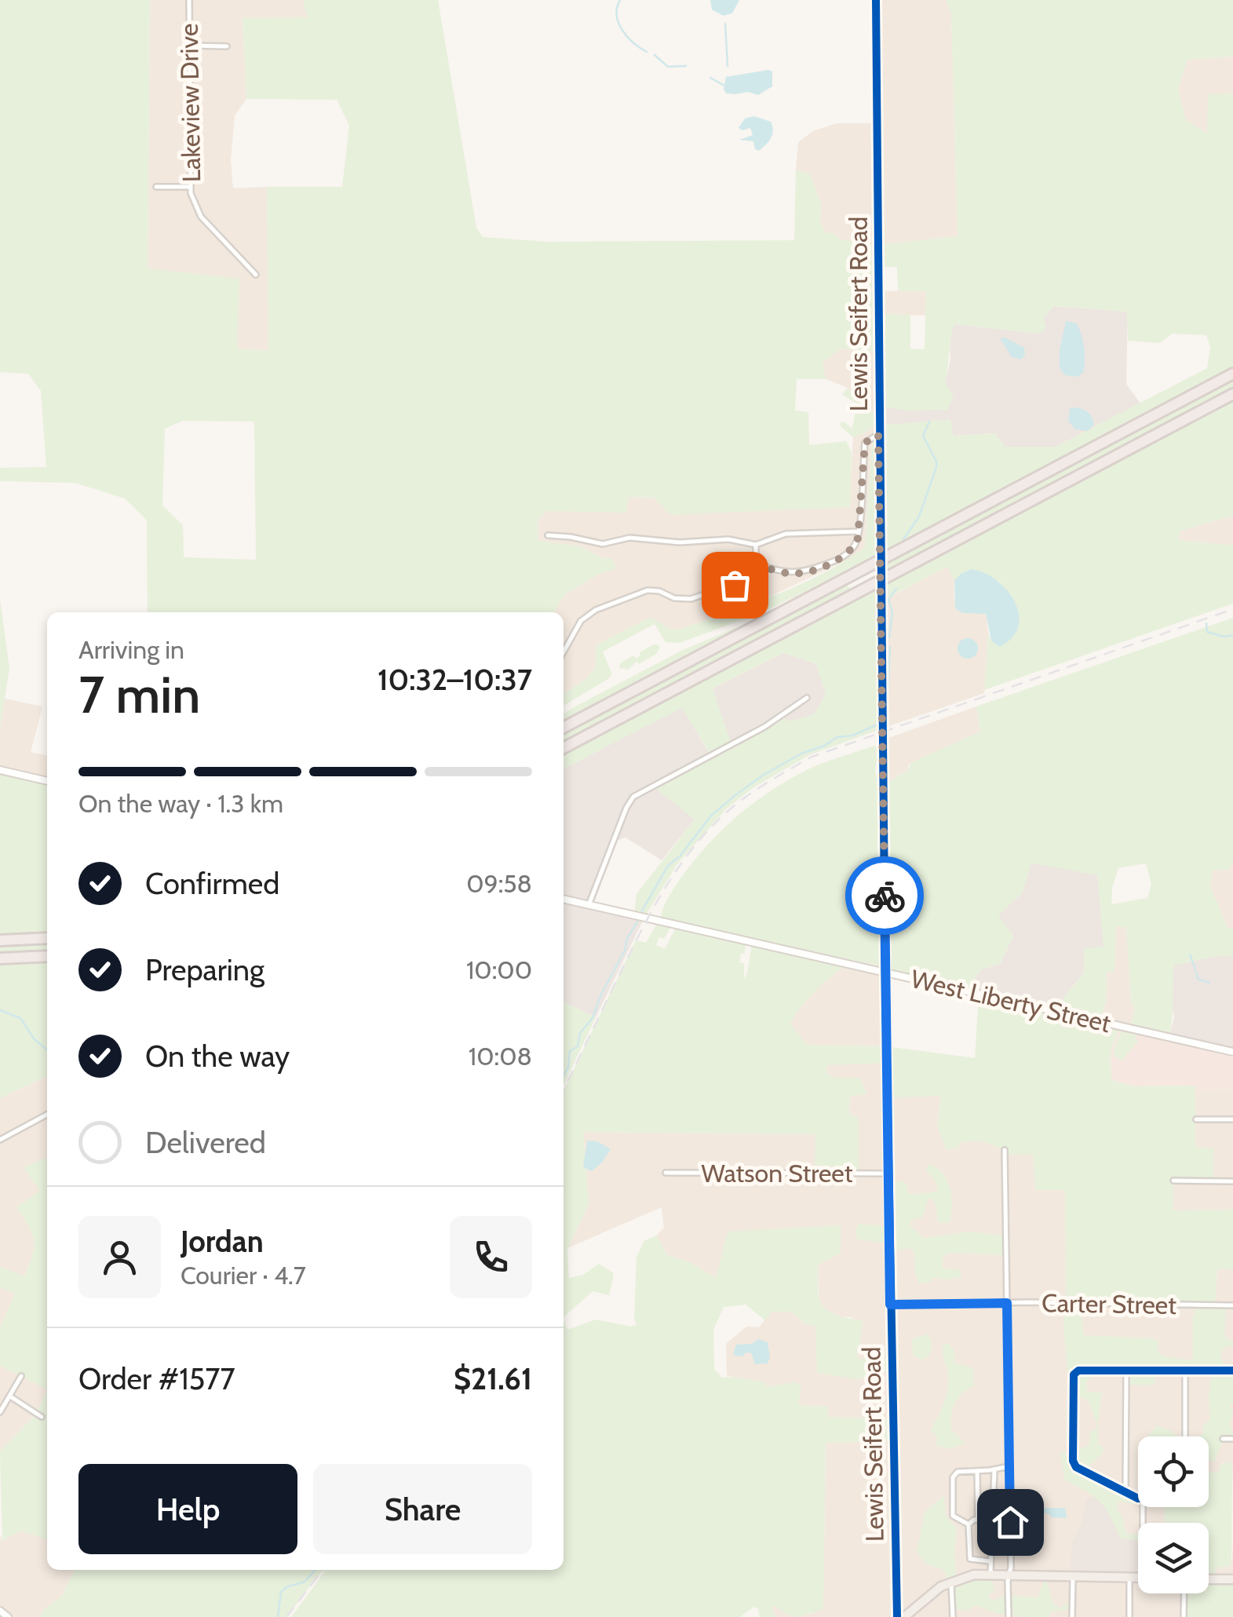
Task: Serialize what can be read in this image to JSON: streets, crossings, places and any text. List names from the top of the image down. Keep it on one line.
{"streets":{"street":["Lakeview Drive","Lewis Seifert Road","West Liberty Street","Watson Street","Carter Street"]},"crossings":[["Lewis Seifert Road","West Liberty Street"],["Lewis Seifert Road","Watson Street"],["Lewis Seifert Road","Carter Street"]],"page":{"heading":["7 min","Arriving in","10:32–10:37"],"panel":["Jordan","Courier · 4.7","Order #1577","$21.61"],"bar":"On the way · 1.3 km","list":[["Confirmed","09:58"],["Preparing","10:00"],["On the way","10:08"],"Delivered"],"buttons":["Help","Share"]}}
